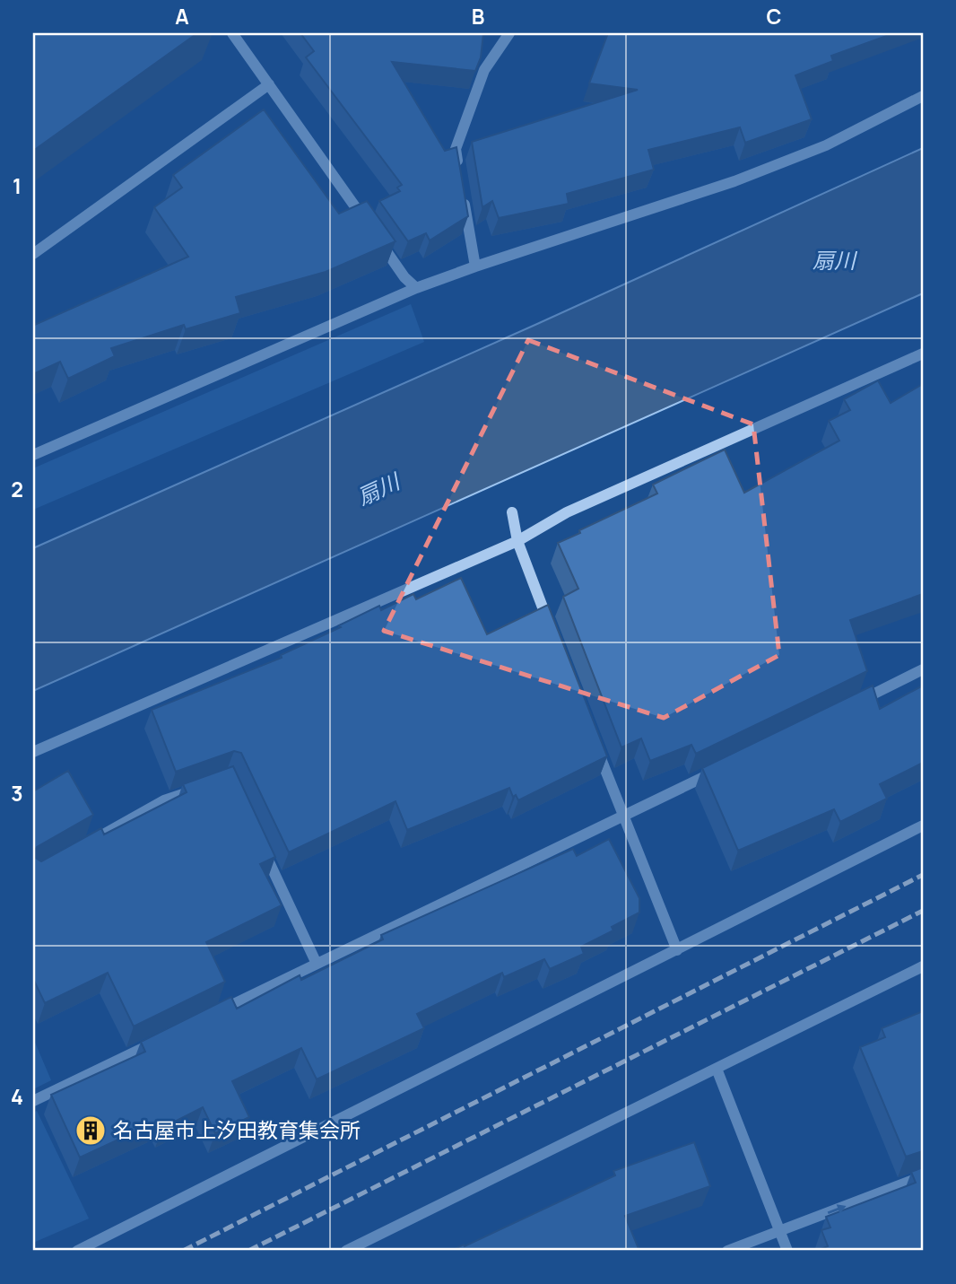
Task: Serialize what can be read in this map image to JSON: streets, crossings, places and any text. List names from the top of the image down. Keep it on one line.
{"water":["扇川"],"places":{"building":["名古屋市上汐田教育集会所"]},"grid":{"columns":["A","B","C"],"rows":["1","2","3","4"]}}
